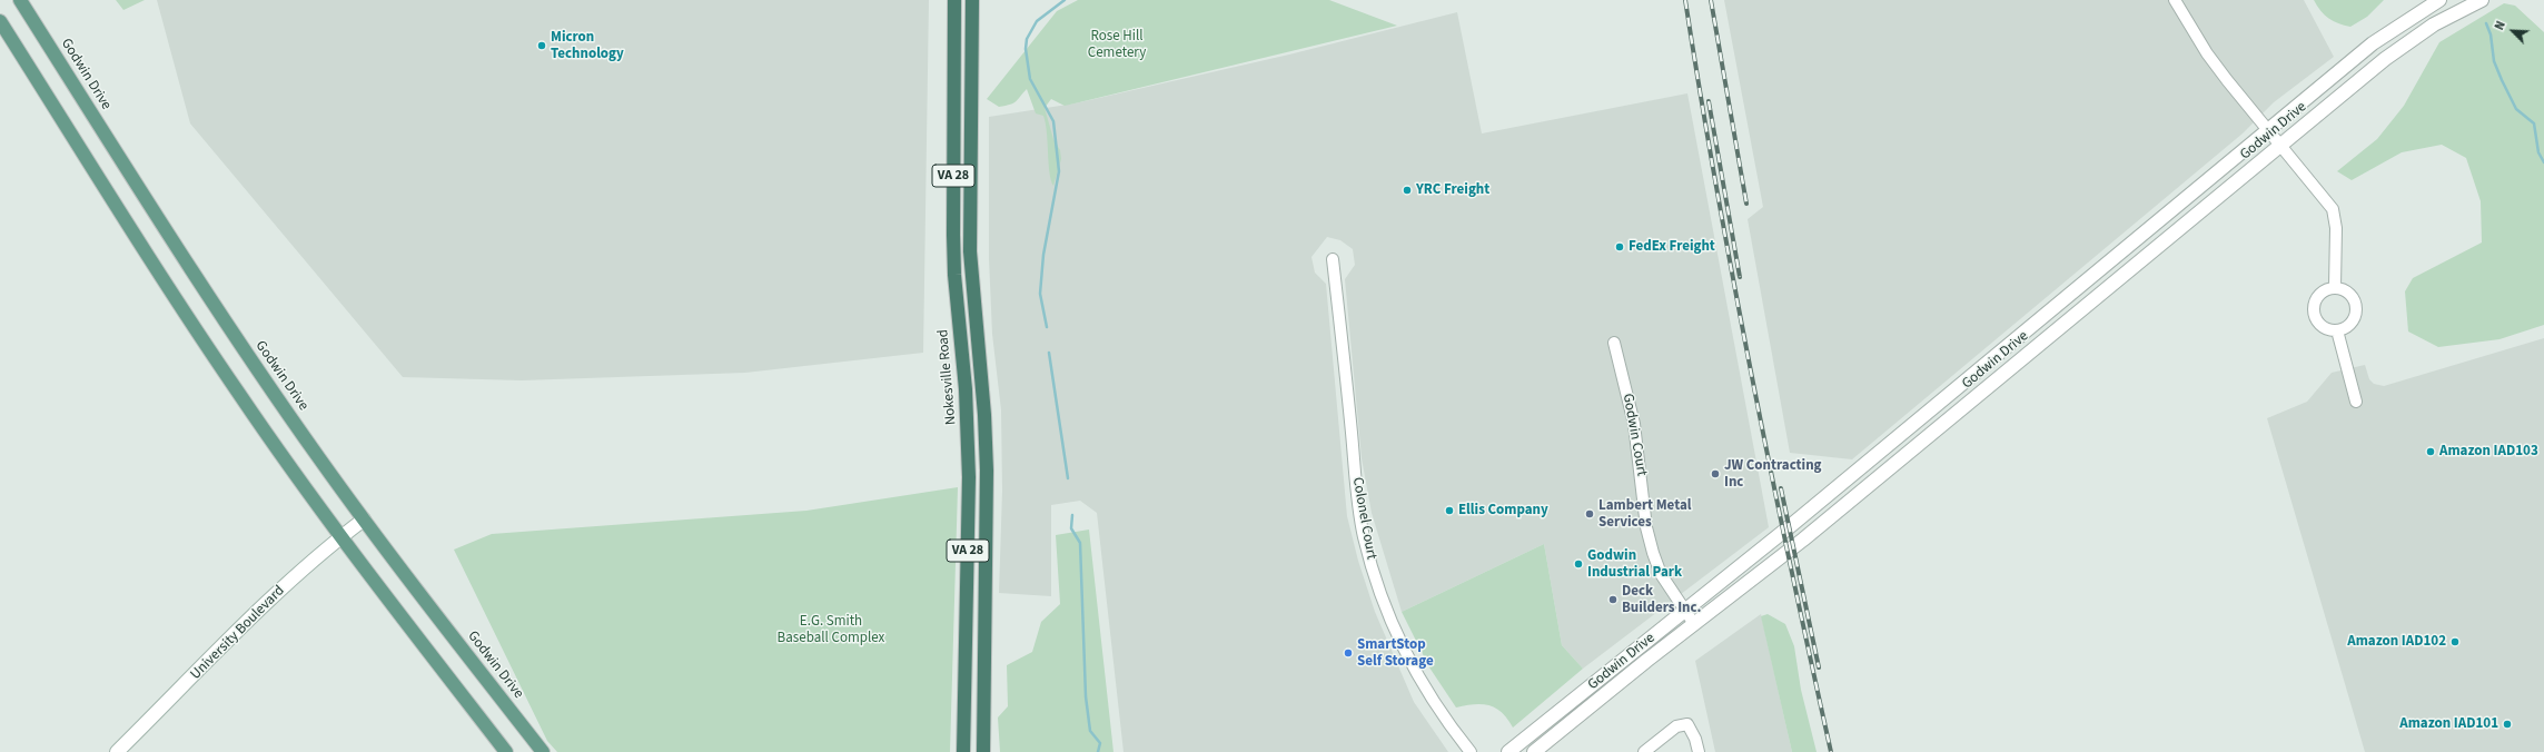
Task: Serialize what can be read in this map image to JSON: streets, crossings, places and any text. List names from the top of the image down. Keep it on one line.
{"streets":{"highway":["VA 28","Nokesville Road"],"main road":["Godwin Drive"],"street":["Godwin Court","Colonel Court","University Boulevard"]},"crossings":[["Godwin Drive","Godwin Court"],["Godwin Drive","University Boulevard"]],"parks":["Rose Hill Cemetery","E.G. Smith Baseball Complex"],"places":["Micron Technology","YRC Freight","FedEx Freight","Amazon IAD103","JW Contracting Inc","Ellis Company","Lambert Metal Services","Godwin Industrial Park","Deck Builders Inc.","Amazon IAD102","SmartStop Self Storage","Amazon IAD101"],"north":"top left"}
